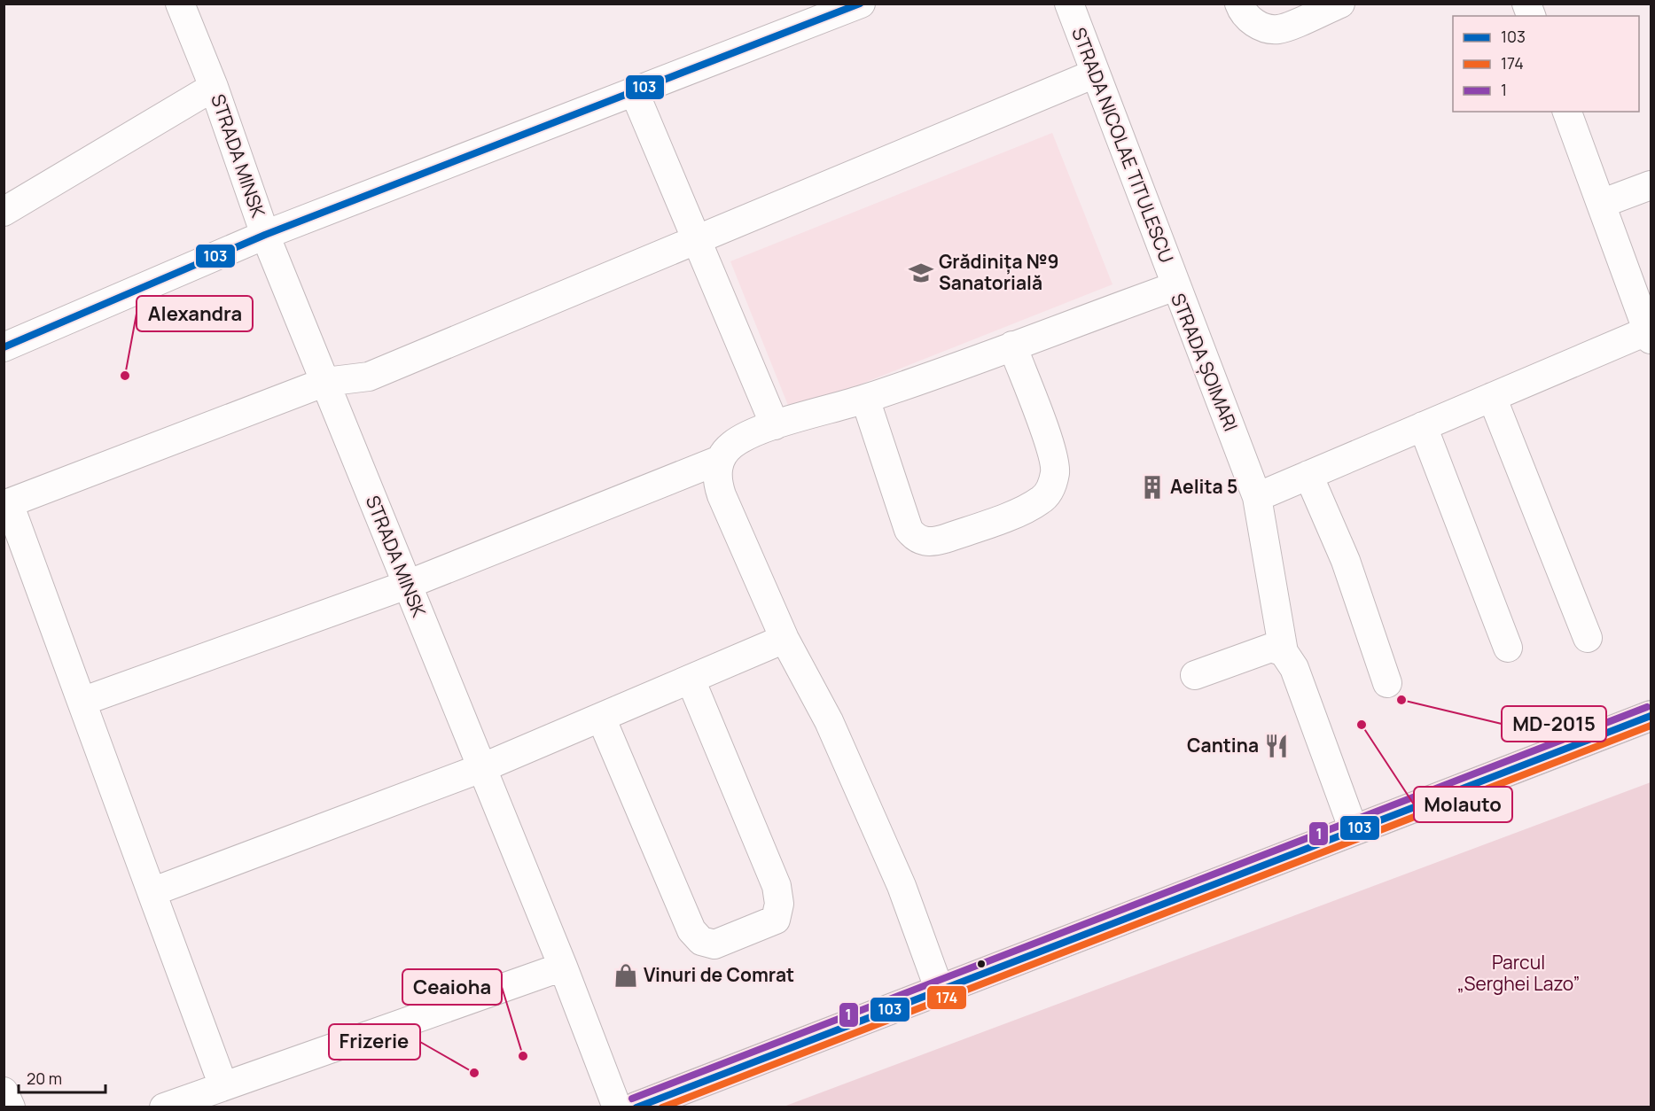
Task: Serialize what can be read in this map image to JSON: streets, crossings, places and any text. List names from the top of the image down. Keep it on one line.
{"streets":{"street":["STRADA NICOLAE TITULESCU","STRADA MINSK","STRADA ȘOIMARI"]},"crossings":[["STRADA NICOLAE TITULESCU","STRADA ȘOIMARI"]],"parks":["Parcul „Serghei Lazo”"],"places":{"school or university":["Grădinița №9 Sanatorială"],"other":["Alexandra","MD-2015","Molauto","Ceaioha","Frizerie"],"building":["Aelita 5"],"restaurant":["Cantina"],"shop":["Vinuri de Comrat"]},"lines":["transit line 103","transit line 1","transit line 174"],"legend":["103","174","1"],"scale_bar":"20 m"}
